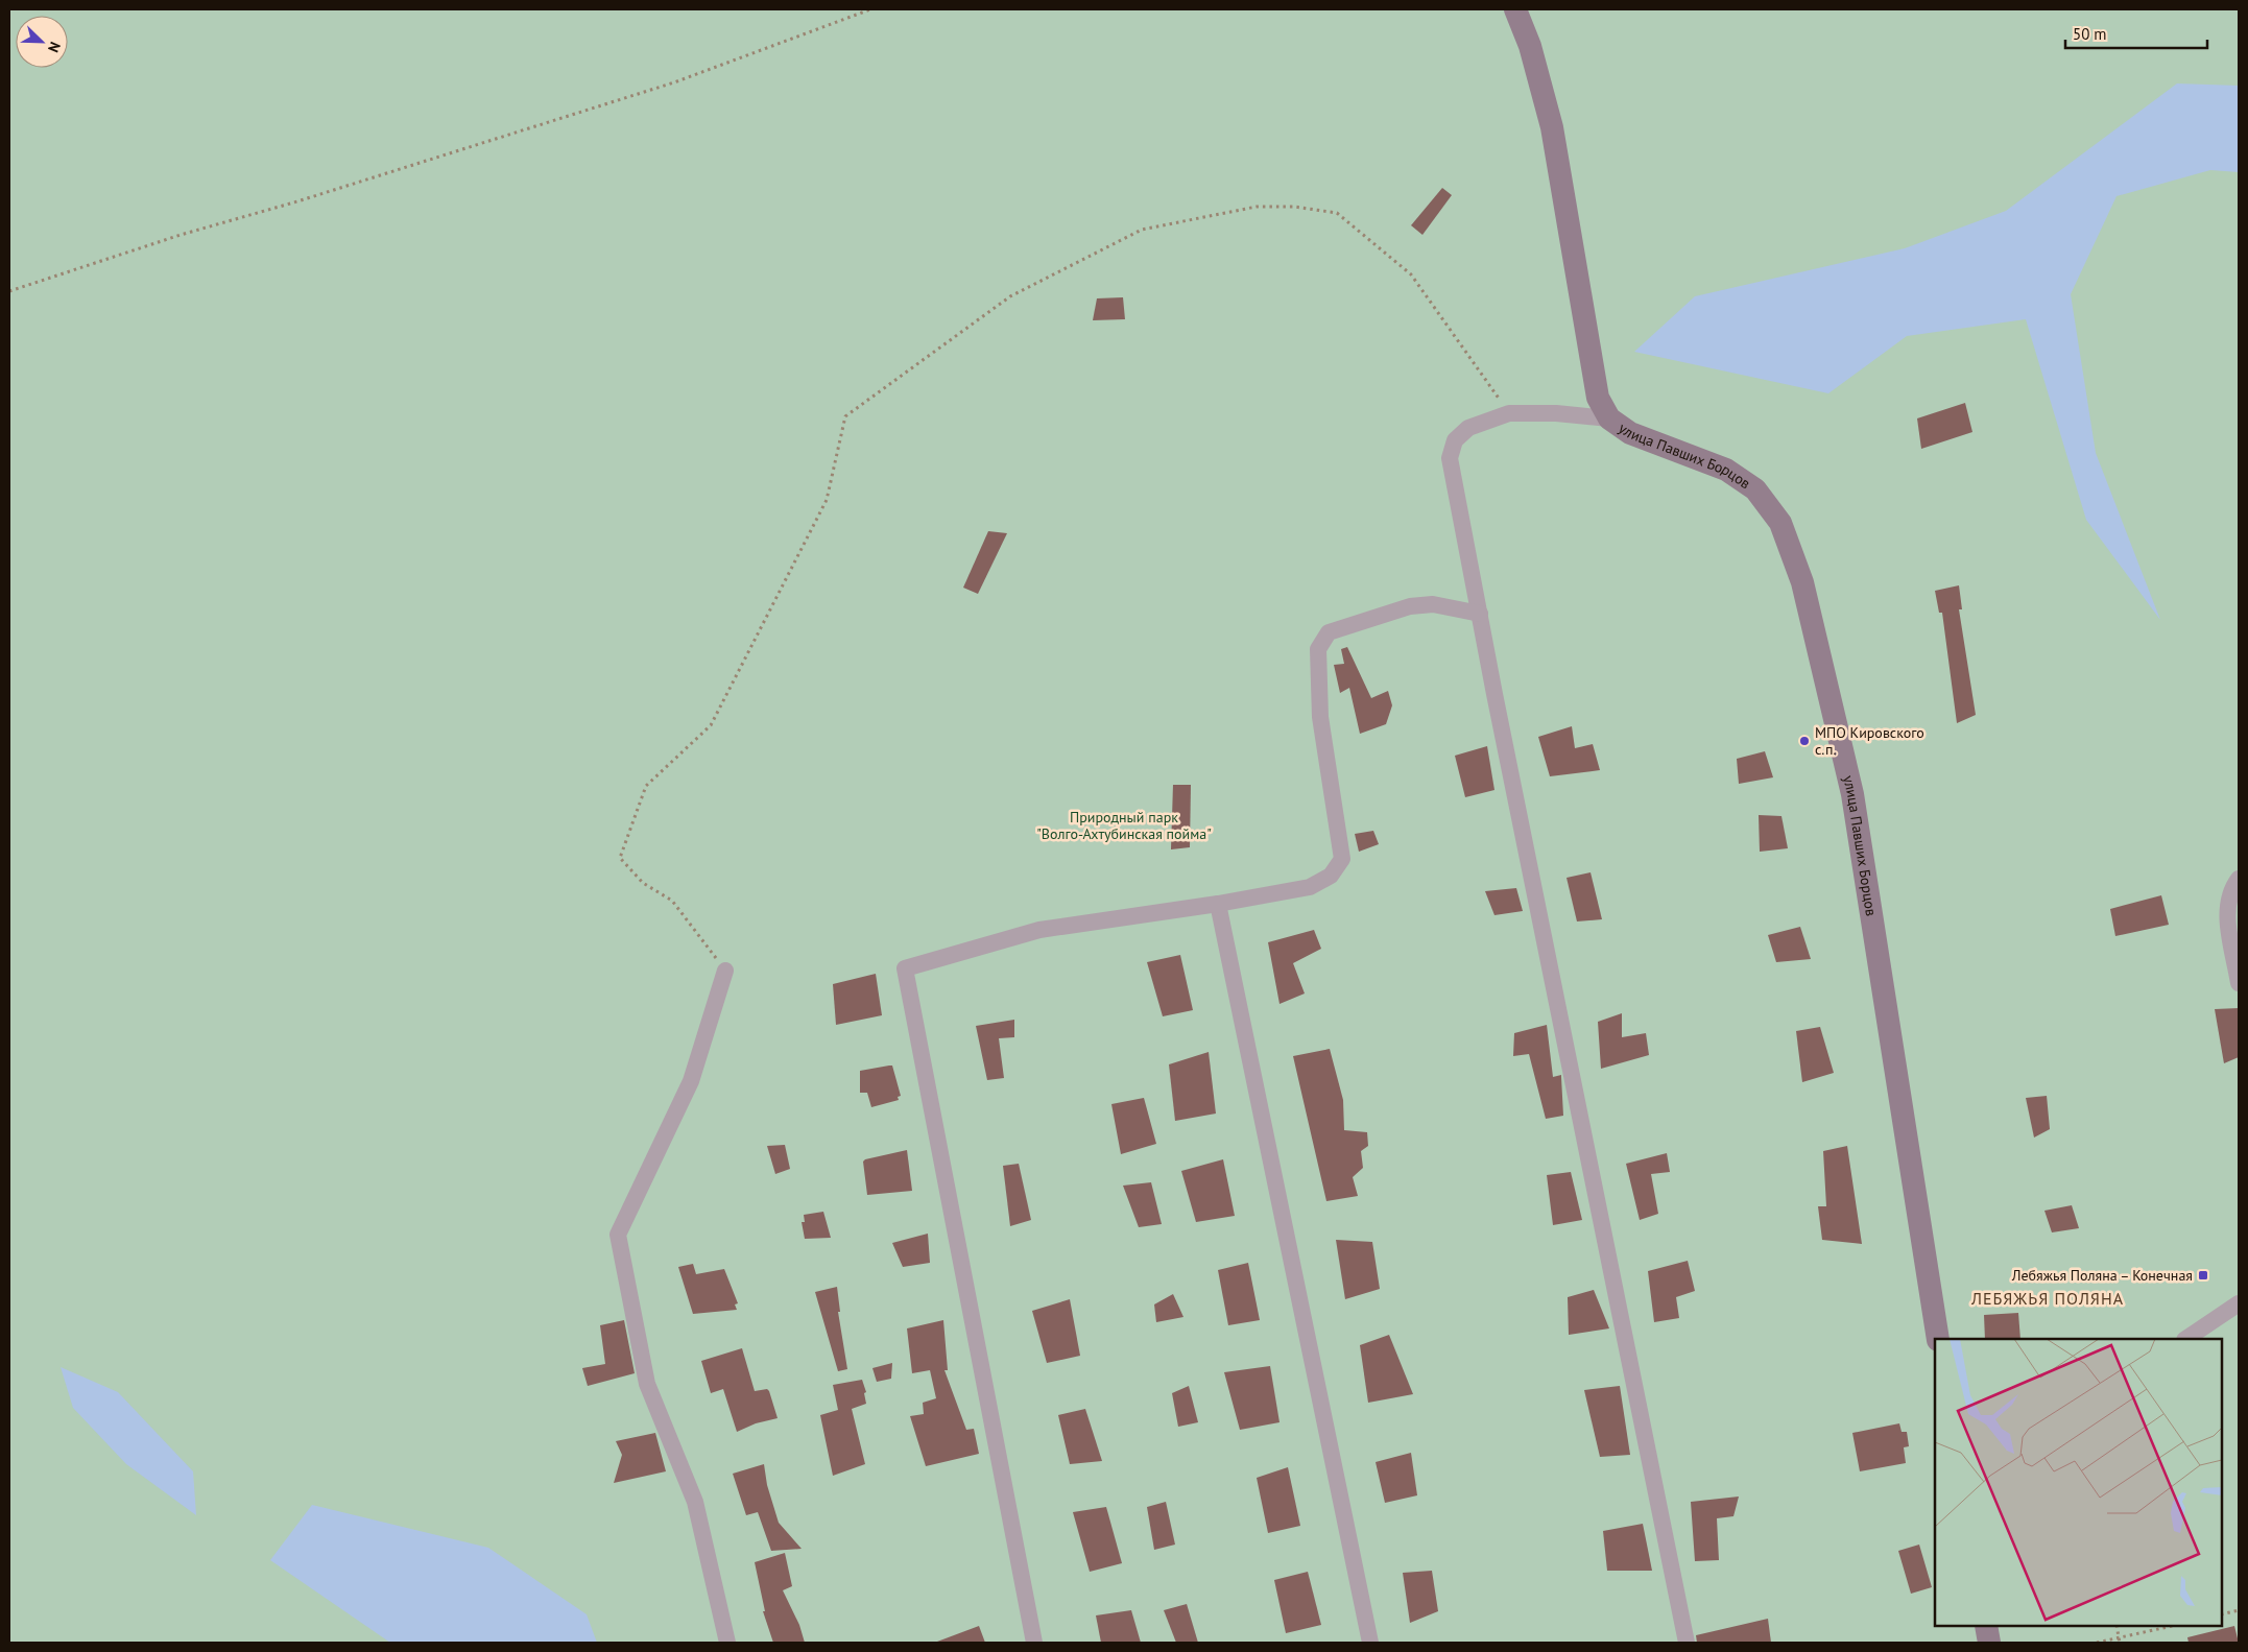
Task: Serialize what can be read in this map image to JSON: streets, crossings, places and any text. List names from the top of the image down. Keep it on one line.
{"streets":{"street":["улица Павших Борцов"]},"districts":["ЛЕБЯЖЬЯ ПОЛЯНА"],"parks":["Природный парк \"Волго-Ахтубинская пойма\""],"places":{"other":["МПО Кировского с.п."],"transit":["Лебяжья Поляна – Конечная"]},"scale_bar":"50 m","north":"bottom right"}
